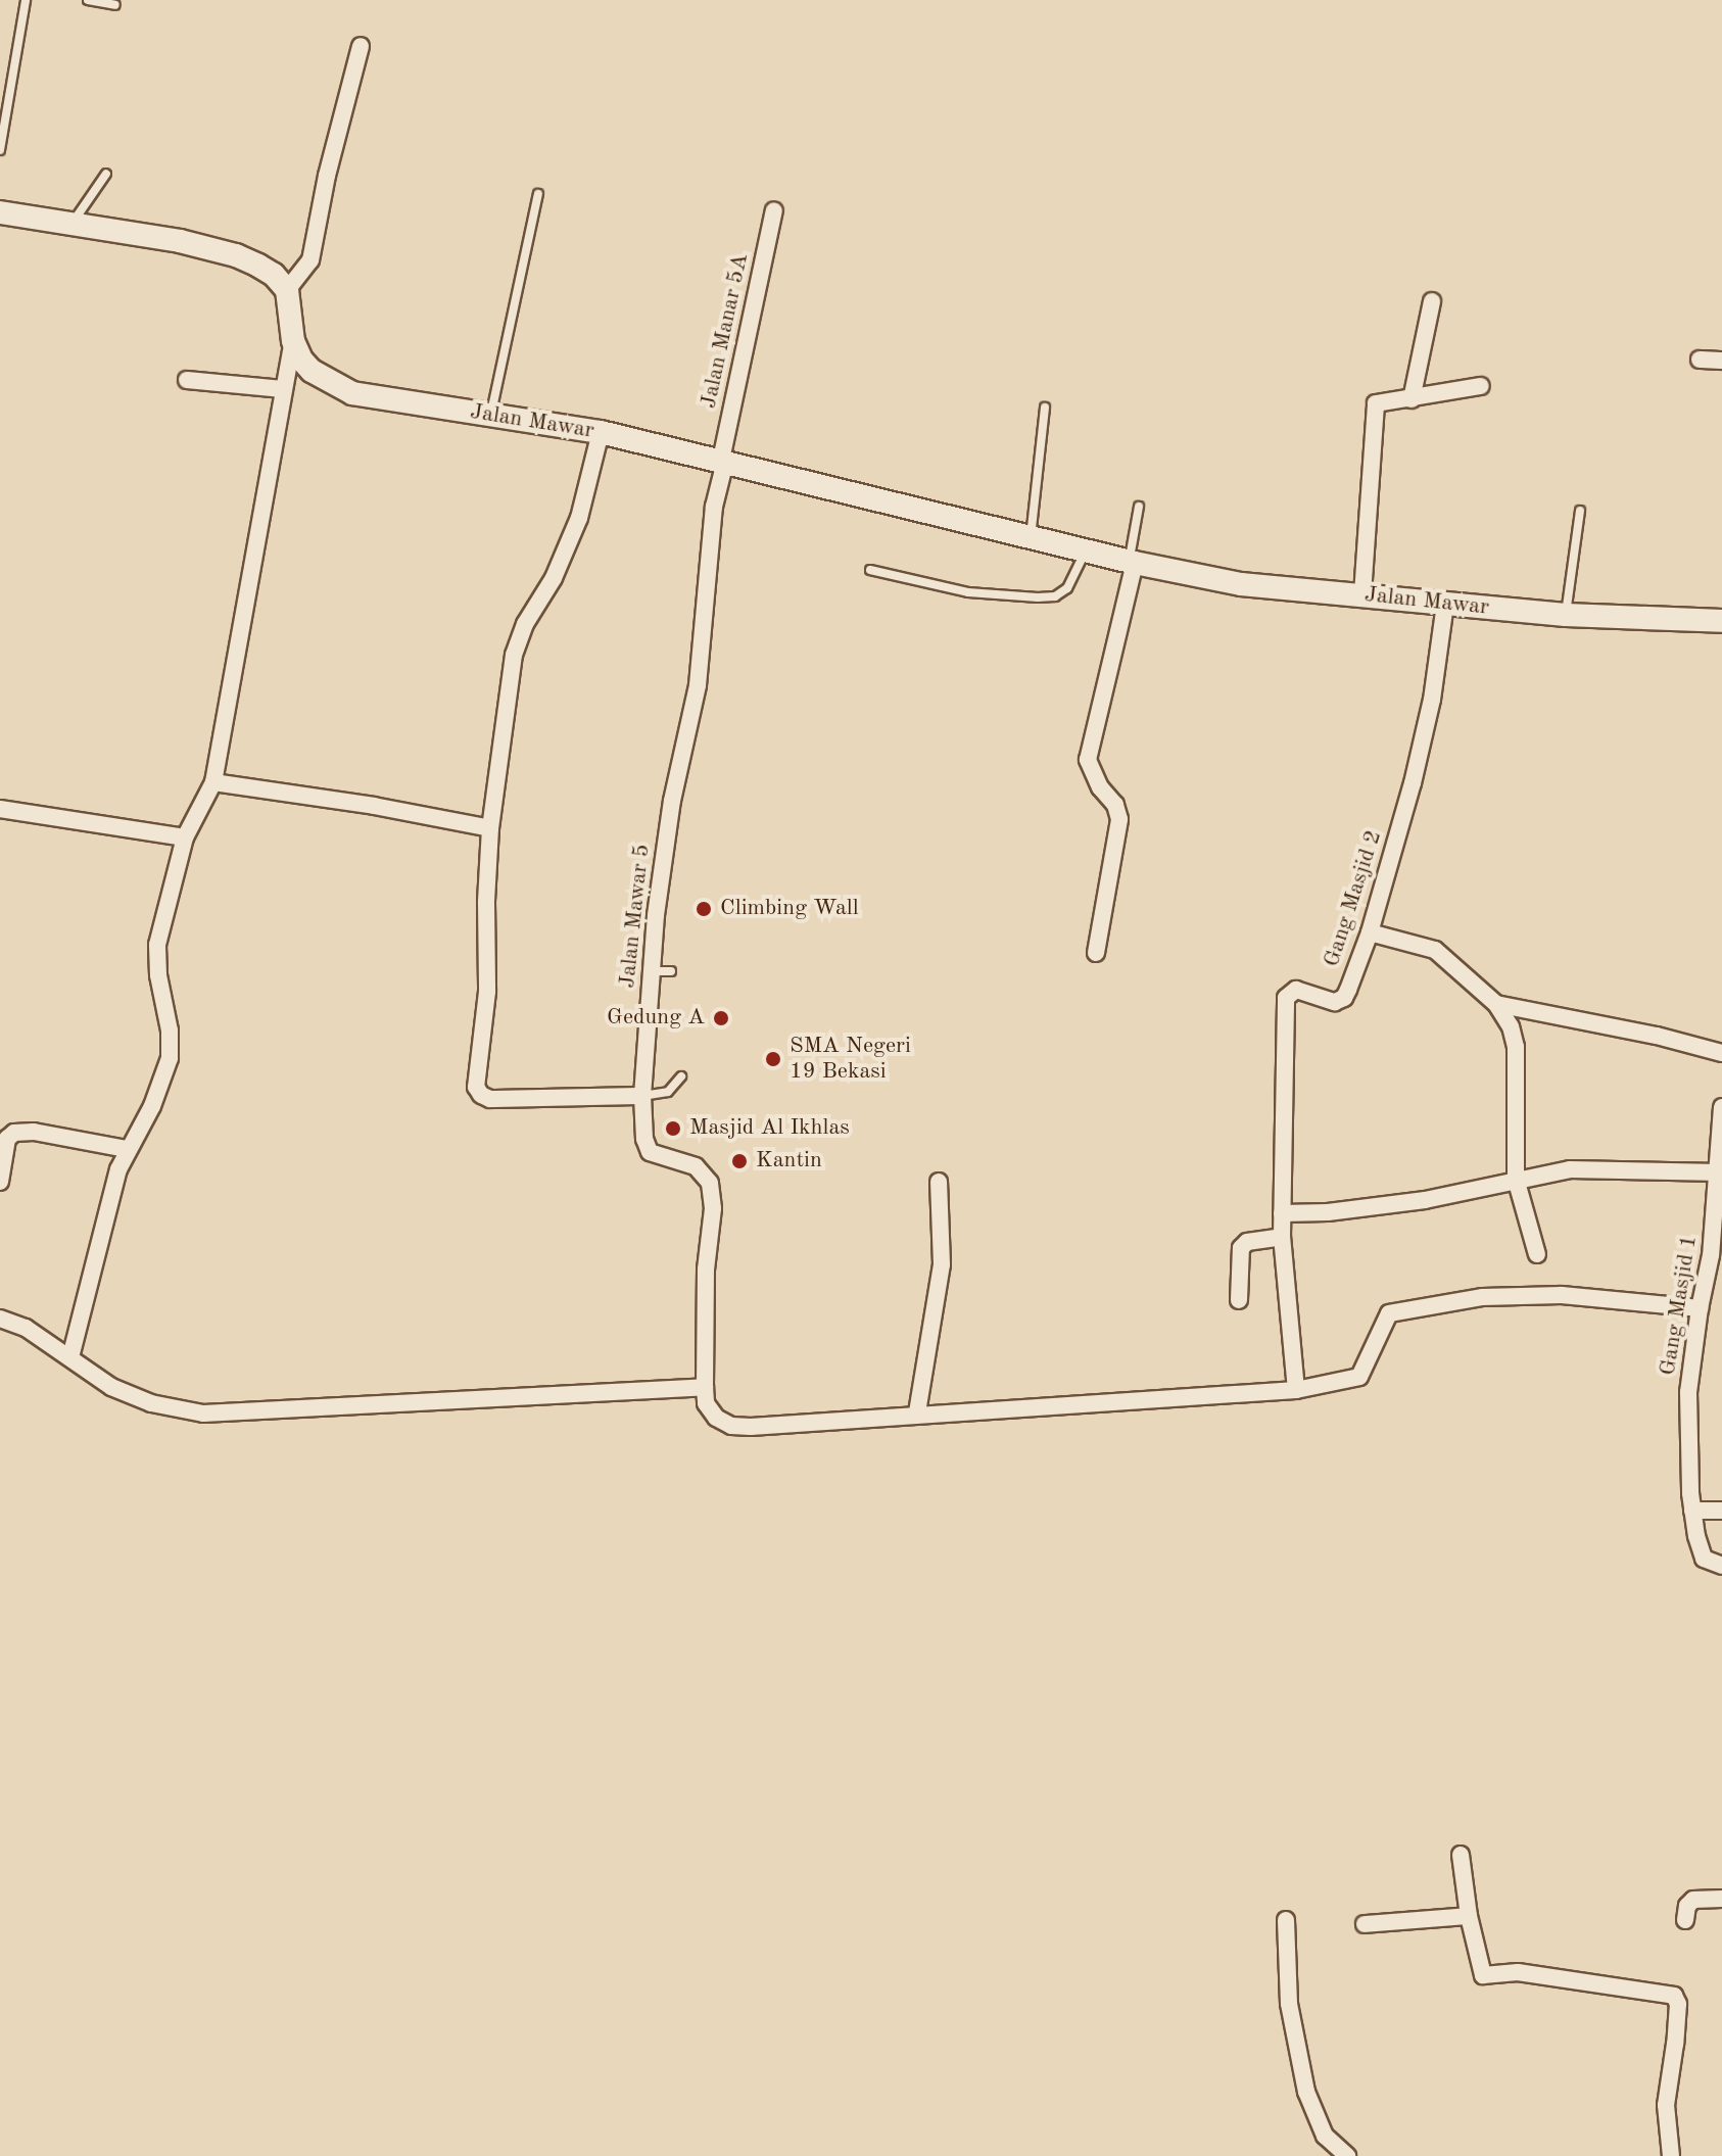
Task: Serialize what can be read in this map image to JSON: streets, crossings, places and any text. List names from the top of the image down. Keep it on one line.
{"streets":{"street":["Jalan Manar 5A","Jalan Mawar","Gang Masjid 2","Jalan Mawar 5","Gang Masjid 1"]},"crossings":[["Jalan Manar 5A","Jalan Mawar"],["Jalan Manar 5A","Jalan Mawar 5"],["Jalan Mawar","Gang Masjid 2"],["Jalan Mawar","Jalan Mawar 5"]],"places":["Climbing Wall","Gedung A","SMA Negeri 19 Bekasi","Masjid Al Ikhlas","Kantin"]}
